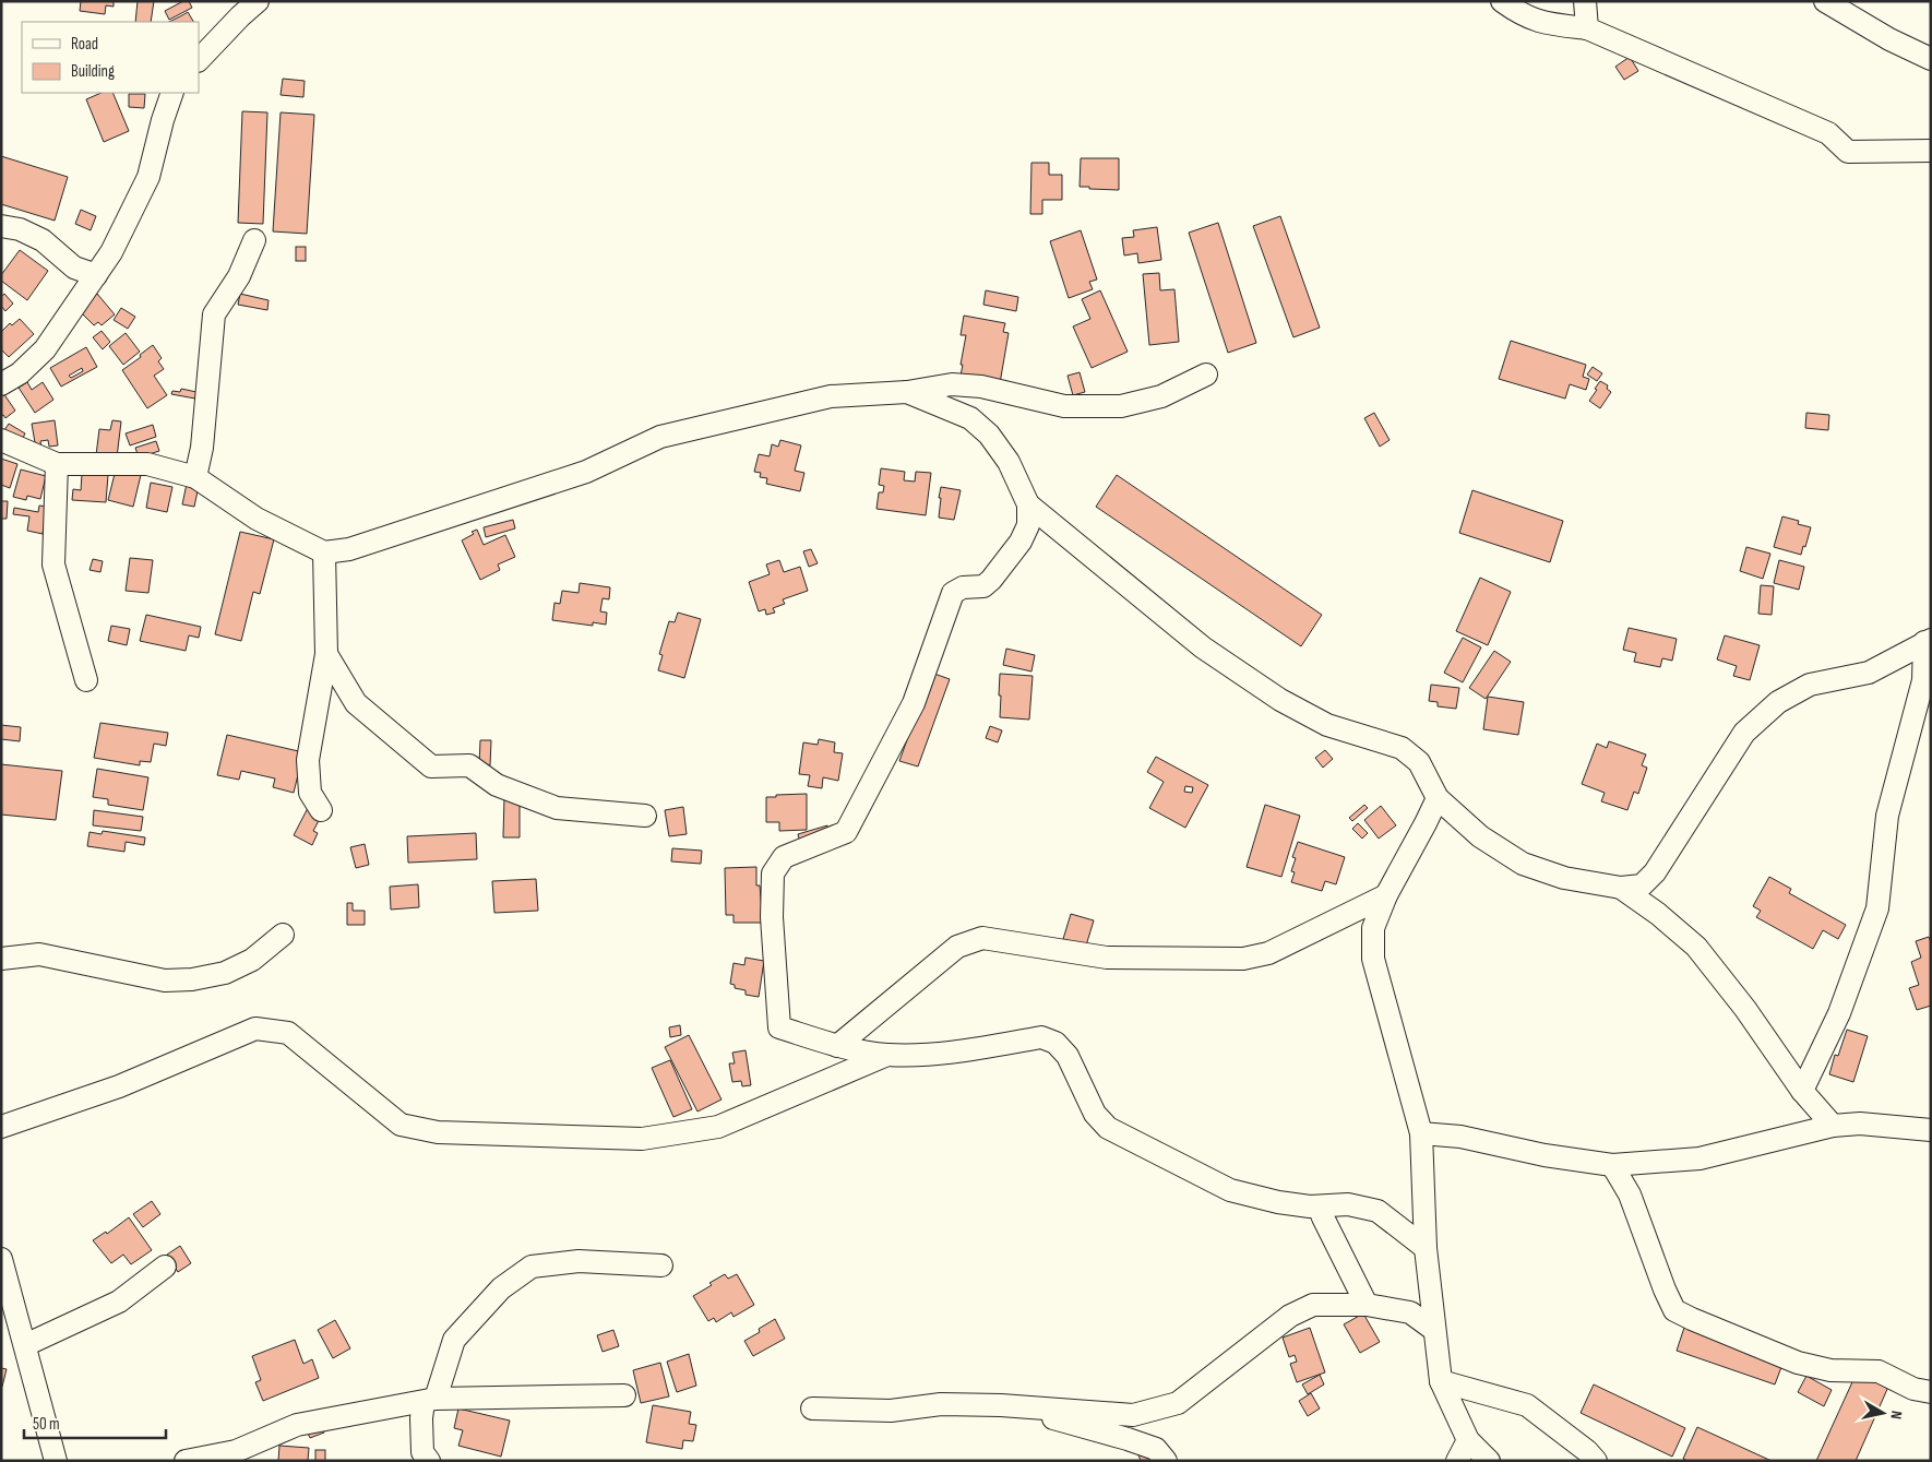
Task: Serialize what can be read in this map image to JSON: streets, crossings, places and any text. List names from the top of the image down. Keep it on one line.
{"legend":["Road","Building"],"scale_bar":"50 m","north":"right"}
